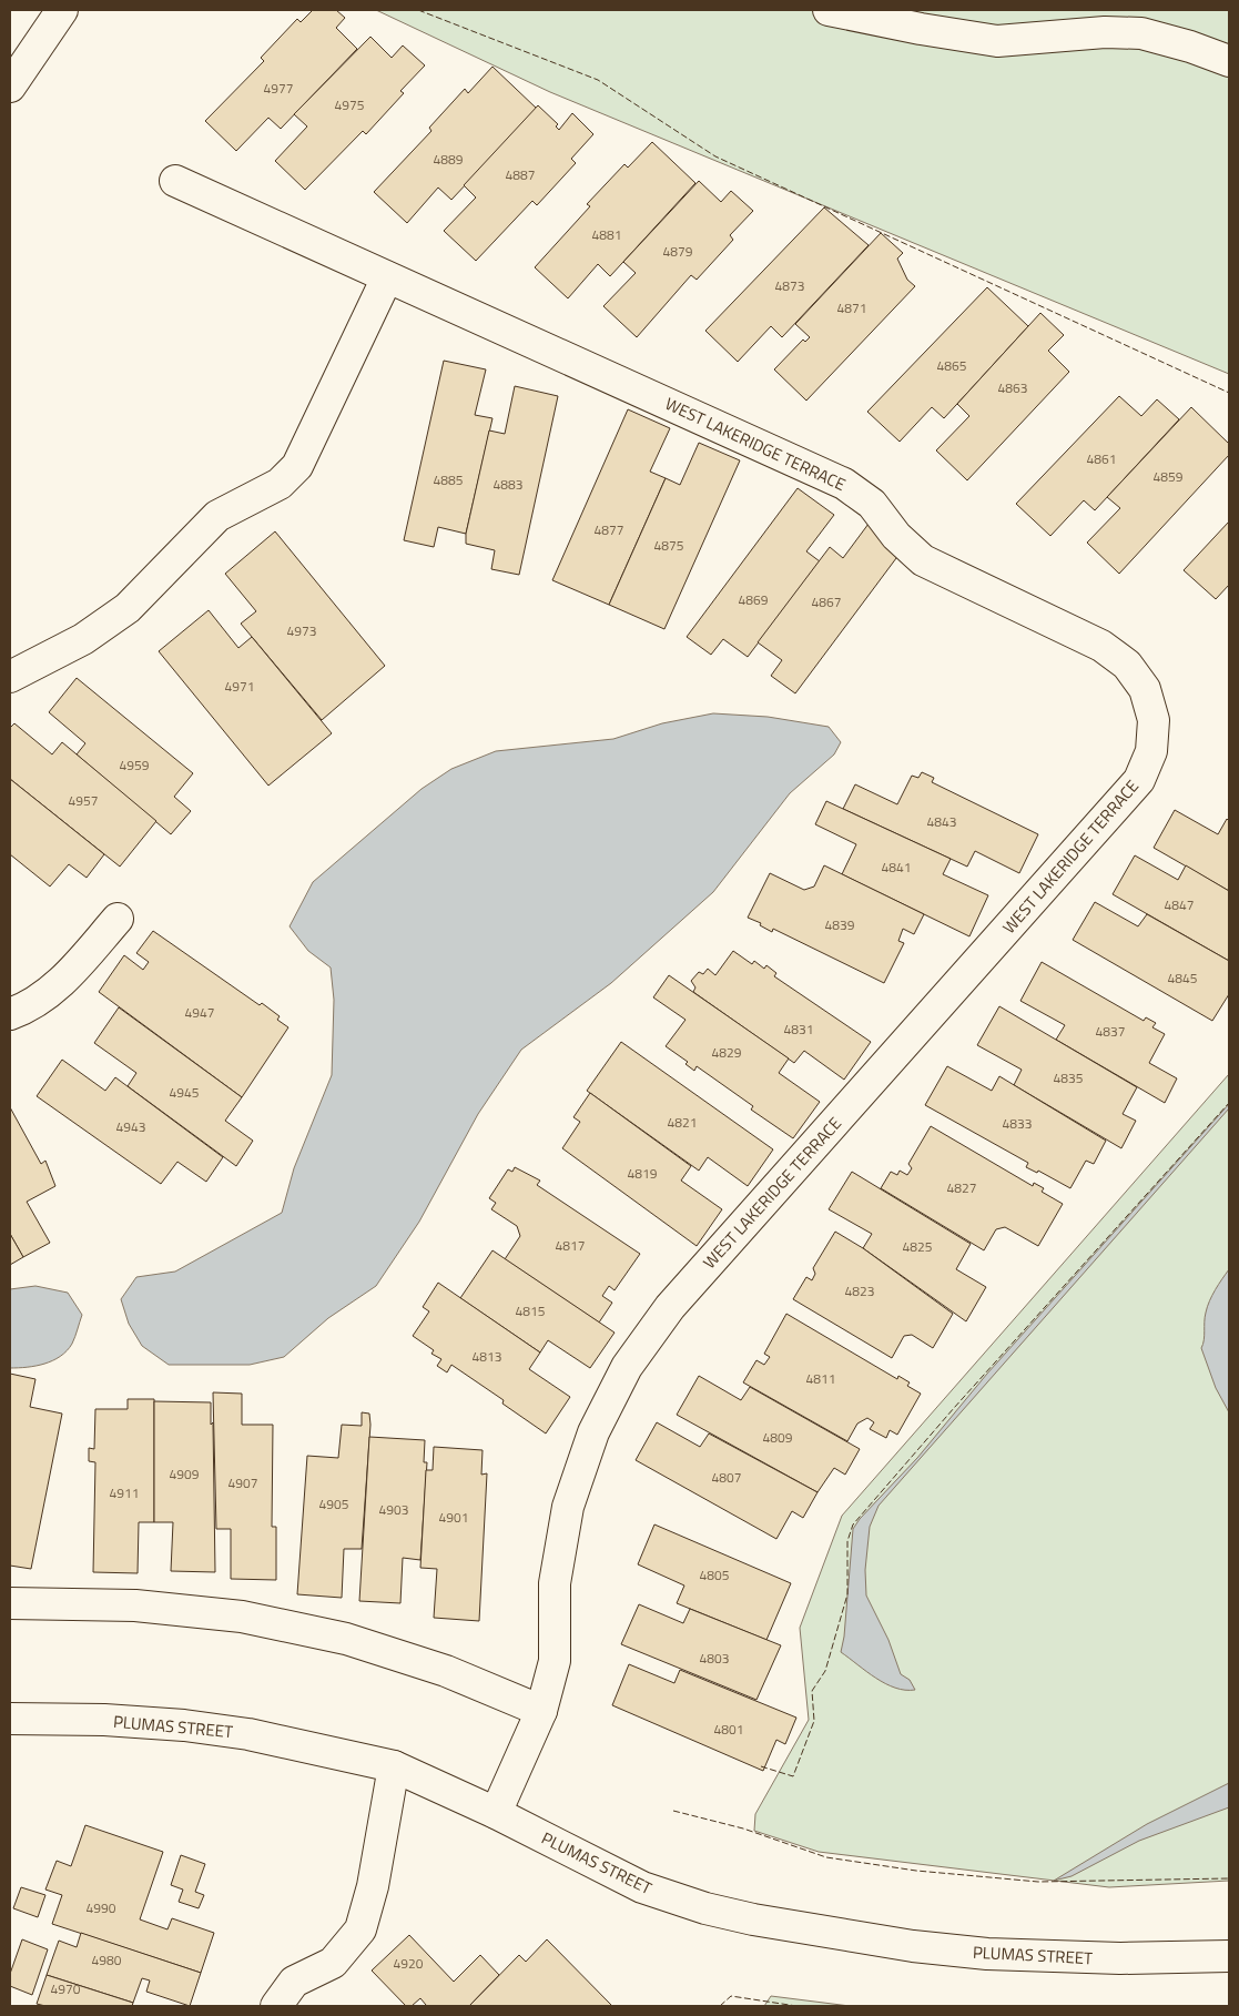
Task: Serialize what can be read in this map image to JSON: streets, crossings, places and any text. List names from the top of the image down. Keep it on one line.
{"streets":{"street":["WEST LAKERIDGE TERRACE","PLUMAS STREET"]},"crossings":[["WEST LAKERIDGE TERRACE","PLUMAS STREET"]],"house_numbers":["4977","4975","4889","4887","4881","4879","4873","4871","4865","4863","4861","4859","4885","4883","4877","4875","4869","4867","4973","4971","4959","4957","4843","4841","4847","4839","4845","4947","4831","4837","4829","4835","4945","4821","4833","4943","4819","4827","4817","4825","4823","4815","4813","4811","4809","4909","4807","4907","4911","4905","4903","4901","4805","4803","4801","4990","4980","4920","4970"]}
